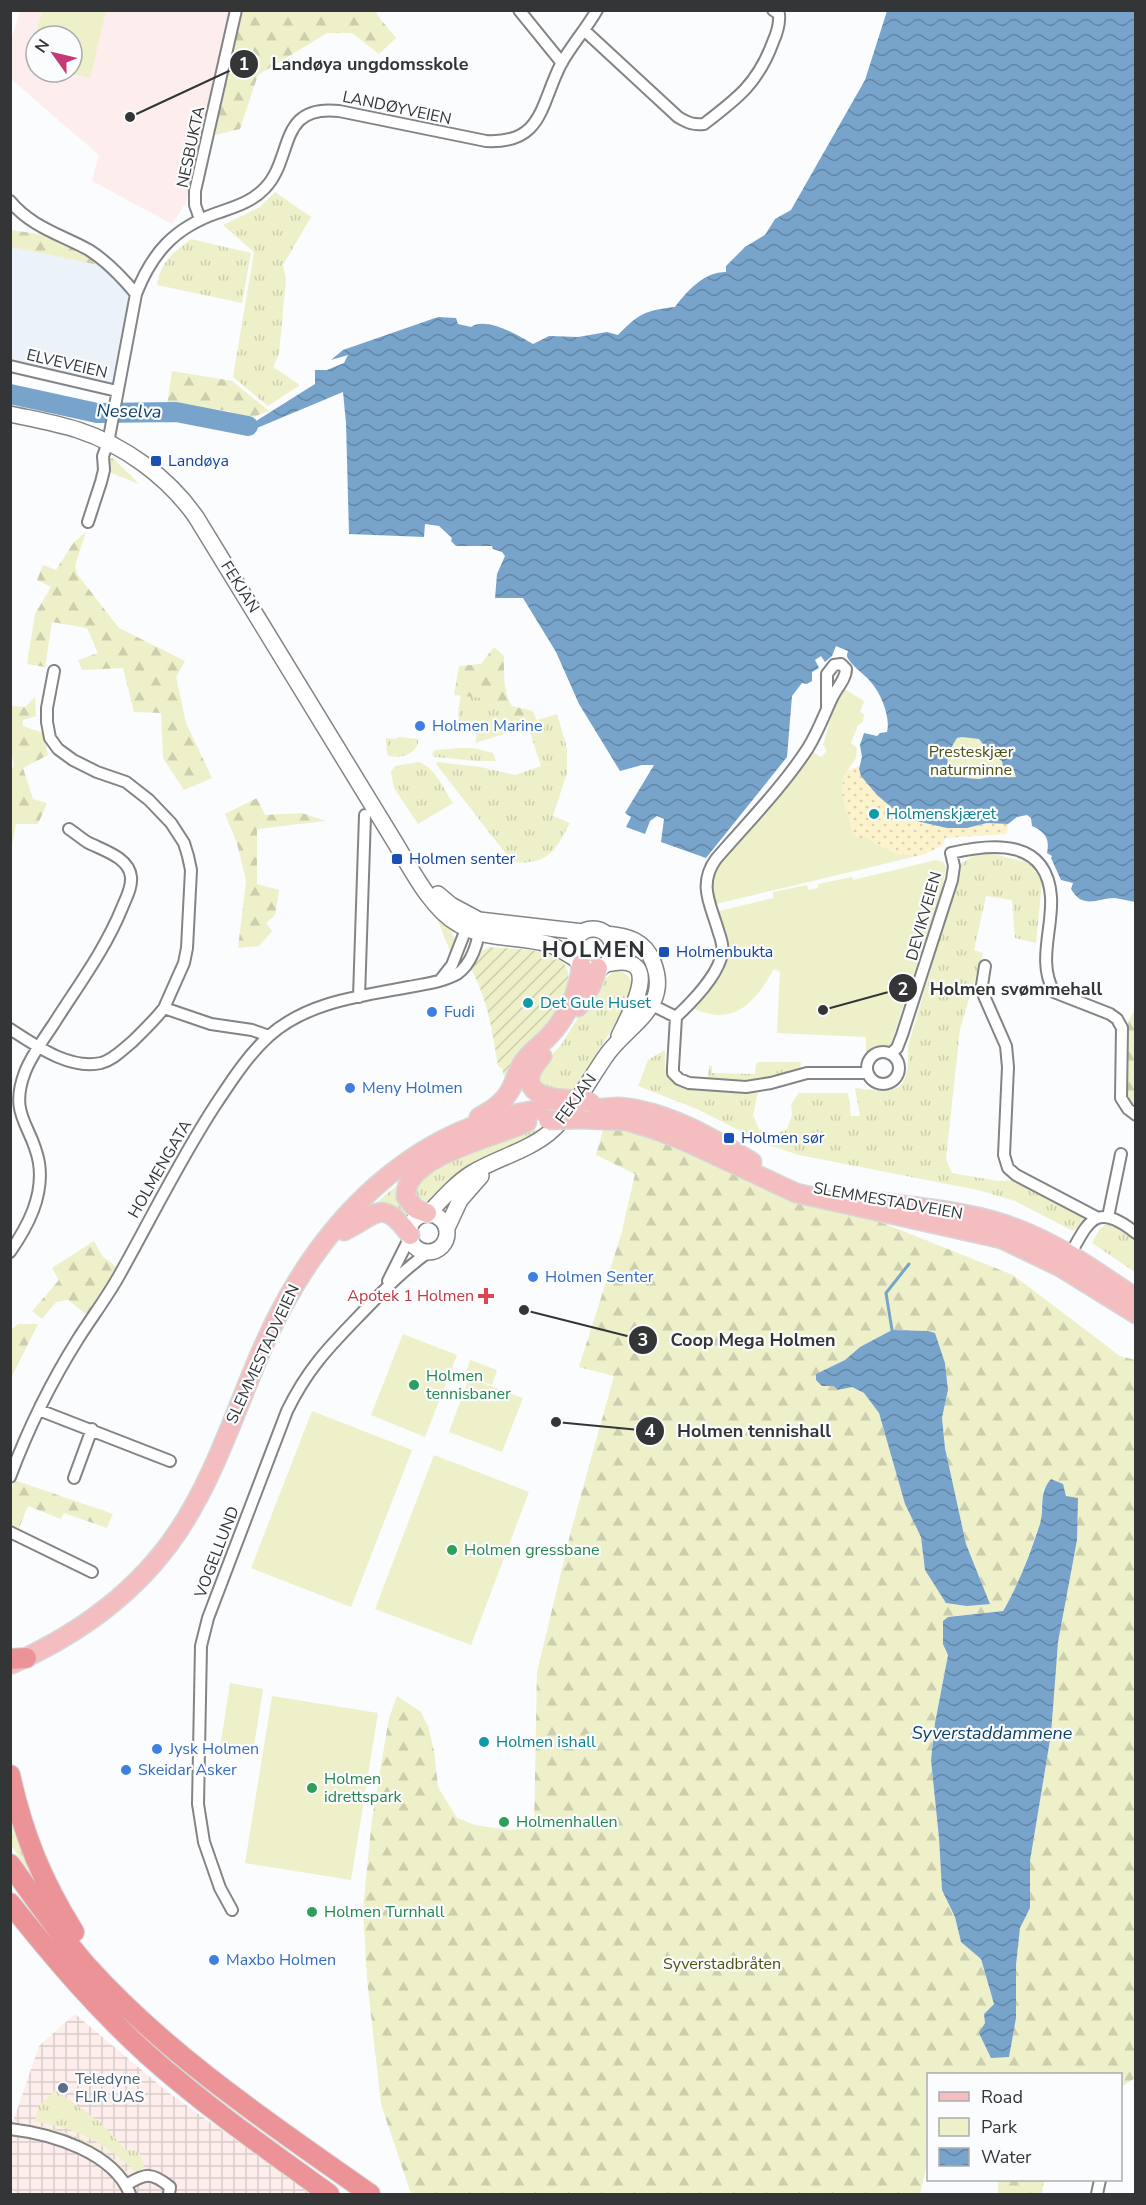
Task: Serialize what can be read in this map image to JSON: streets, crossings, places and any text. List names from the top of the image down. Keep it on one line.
{"streets":{"main road":["FEKJAN","SLEMMESTADVEIEN"],"street":["LANDØYVEIEN","NESBUKTA","ELVEVEIEN","DEVIKVEIEN","HOLMENGATA","VOGELLUND"]},"crossings":[["LANDØYVEIEN","NESBUKTA"],["LANDØYVEIEN","ELVEVEIEN"],["LANDØYVEIEN","FEKJAN"],["FEKJAN","HOLMENGATA"],["FEKJAN","VOGELLUND"]],"districts":["HOLMEN"],"water":["Neselva","Syverstaddammene"],"parks":["Presteskjær naturminne","Syverstadbråten"],"places":{"other":["Landøya ungdomsskole","Holmen Marine","Holmenskjæret","Det Gule Huset","Holmen svømmehall","Fudi","Meny Holmen","Holmen Senter","Coop Mega Holmen","Holmen tennisbaner","Holmen tennishall","Holmen gressbane","Holmen ishall","Jysk Holmen","Skeidar Asker","Holmen idrettspark","Holmenhallen","Holmen Turnhall","Maxbo Holmen","Teledyne FLIR UAS"],"transit":["Landøya","Holmen senter","Holmenbukta","Holmen sør"],"health":["Apotek 1 Holmen"]},"legend":["Road","Park","Water"],"north":"top left"}
